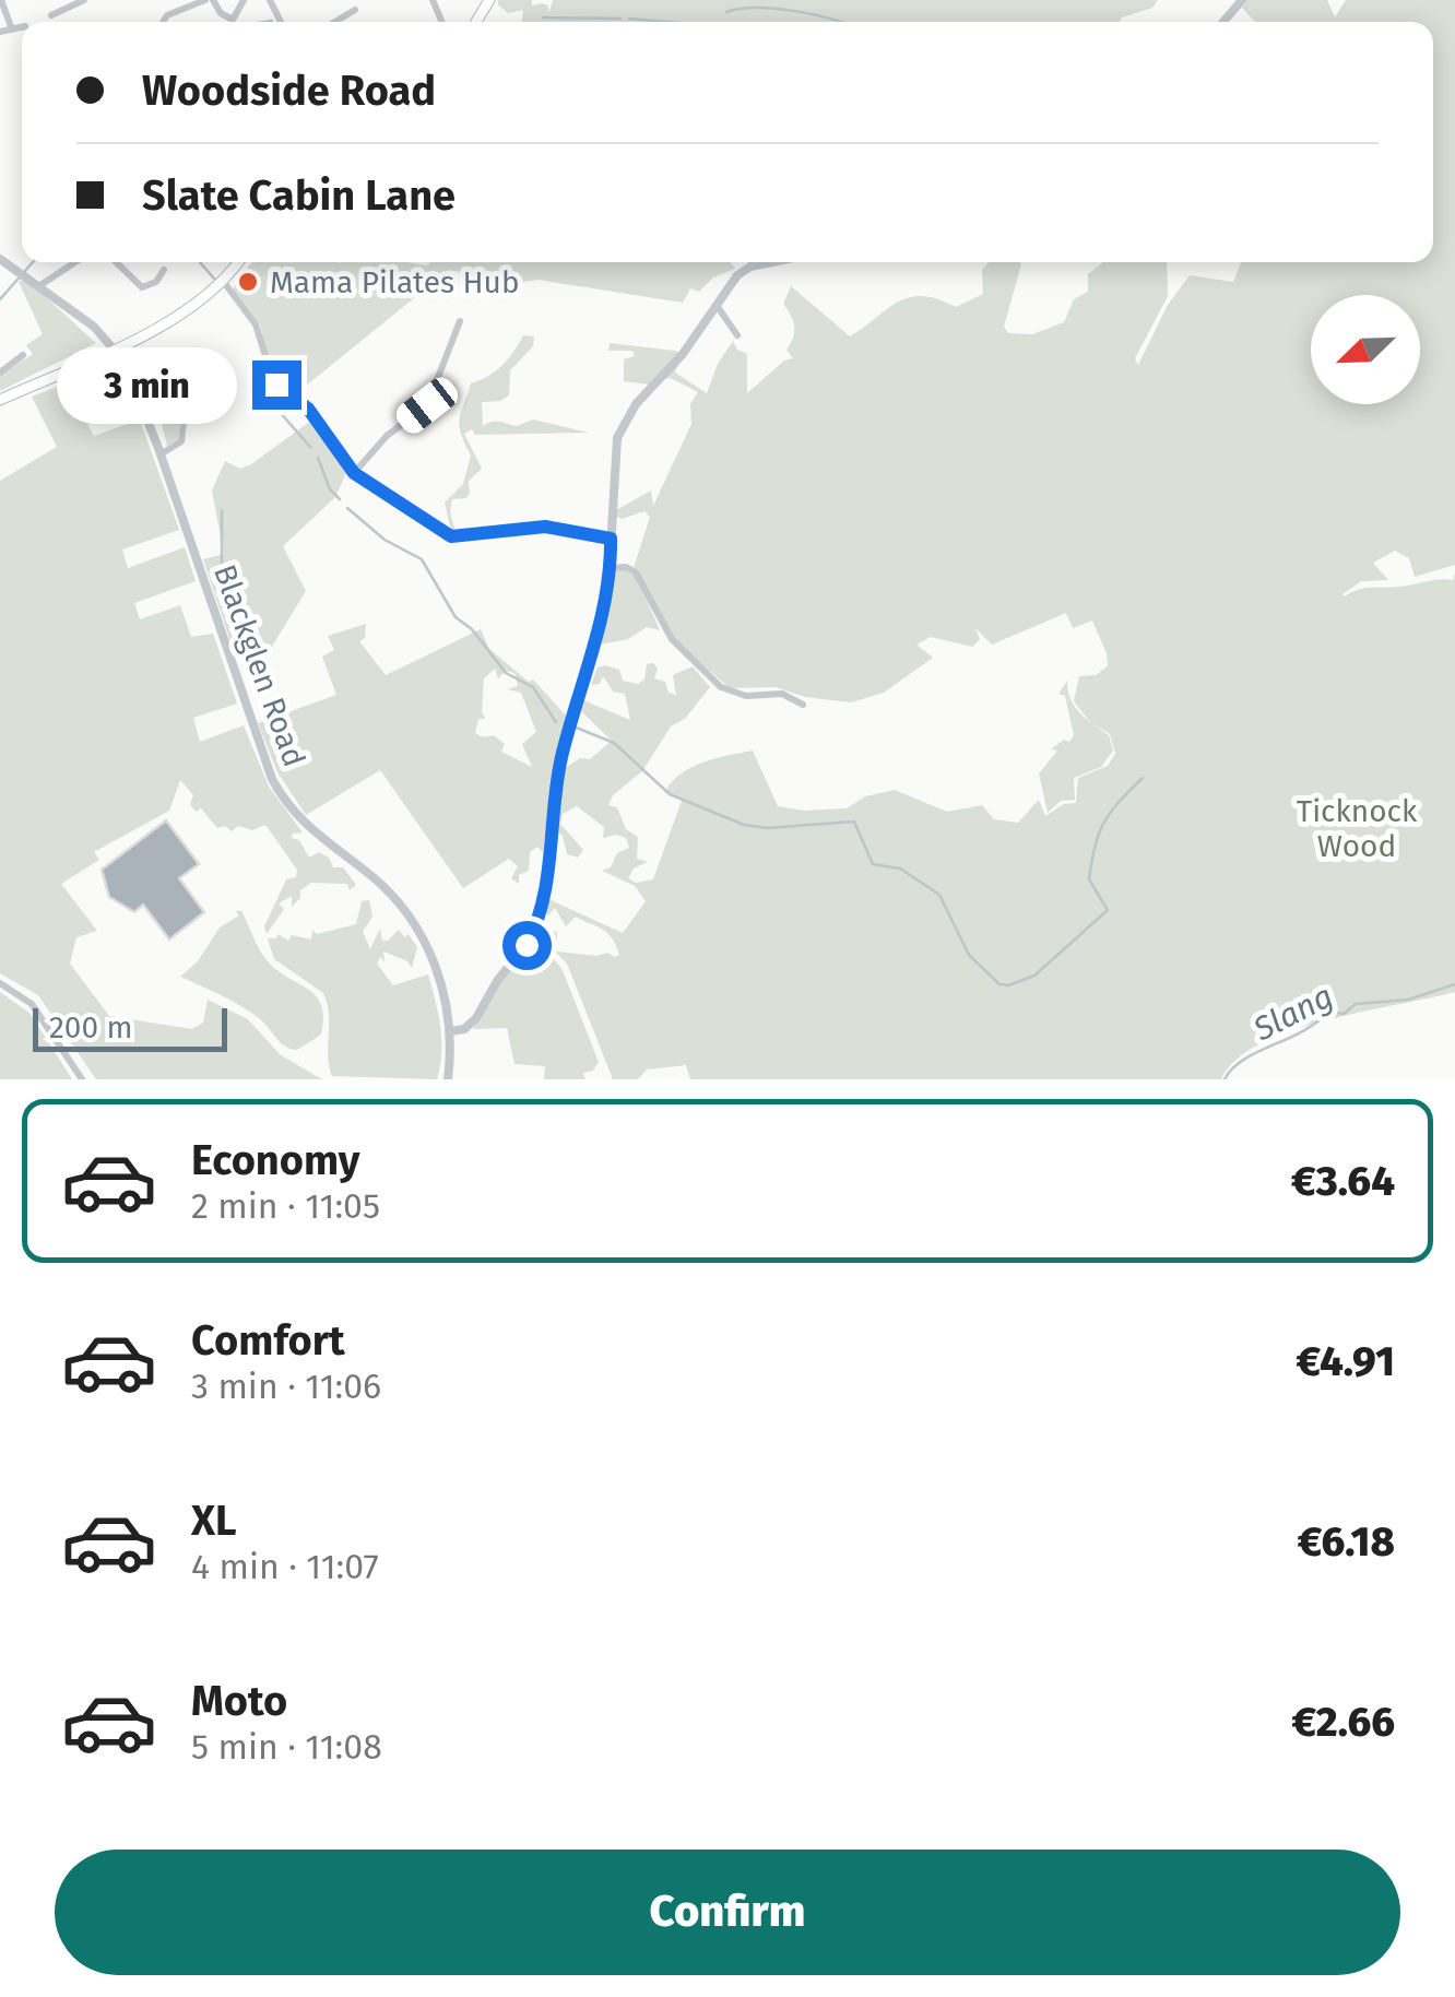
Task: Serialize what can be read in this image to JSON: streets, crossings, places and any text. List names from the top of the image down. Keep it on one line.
{"streets":{"street":["Blackglen Road"]},"water":["Slang"],"parks":["Ticknock Wood"],"places":["Mama Pilates Hub"],"scale_bar":"200 m","north":"bottom left","page":{"banner":["Woodside Road","Slate Cabin Lane"],"bubble":"3 min","scale":"200 m","list":[{"name":"Economy","note":"2 min · 11:05","value":"€3.64"},{"name":"Comfort","note":"3 min · 11:06","value":"€4.91"},{"name":"XL","note":"4 min · 11:07","value":"€6.18"},{"name":"Moto","note":"5 min · 11:08","value":"€2.66"}],"buttons":"Confirm"}}
